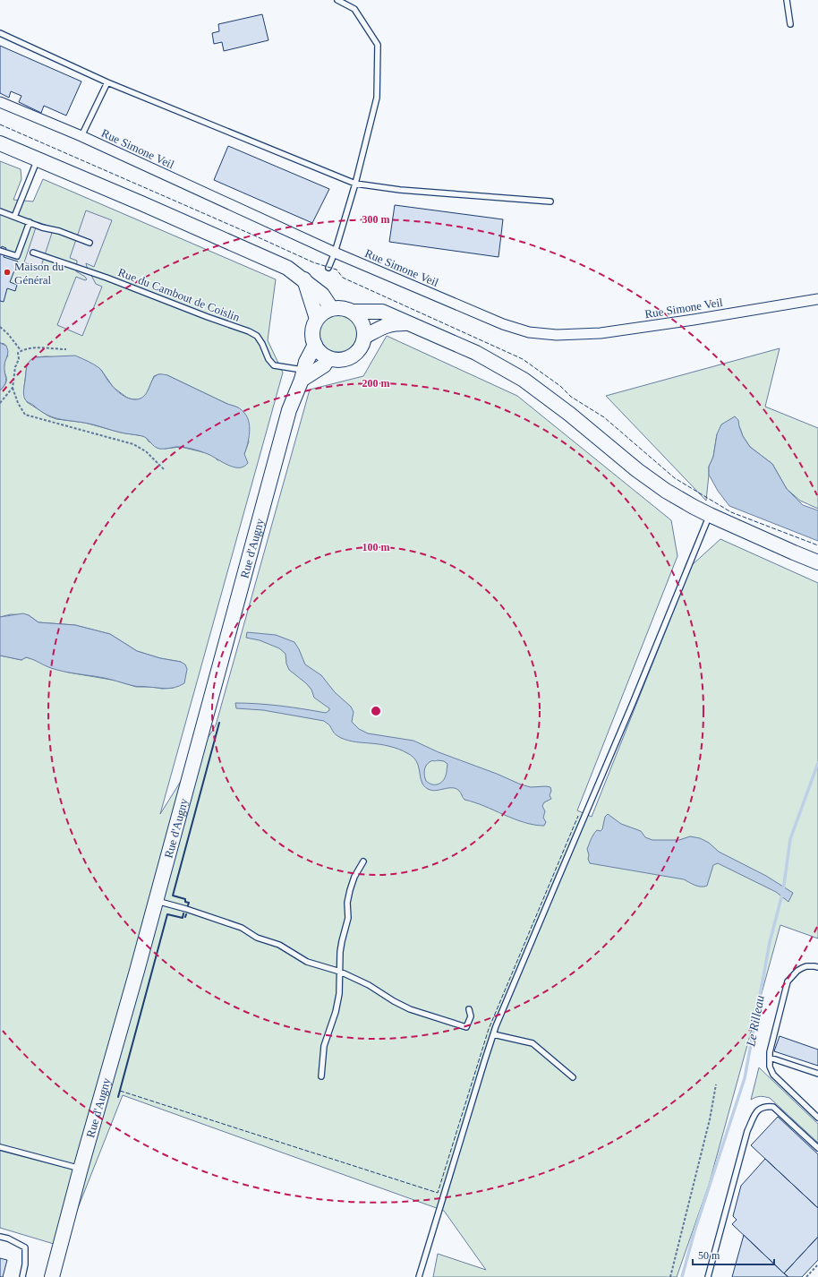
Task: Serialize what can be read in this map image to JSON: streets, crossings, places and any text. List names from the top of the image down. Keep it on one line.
{"streets":{"main road":["Rue d'Augny"],"street":["Rue Simone Veil"],"lane":["Rue du Cambout de Coislin"]},"crossings":[["Rue du Cambout de Coislin","Rue d'Augny"]],"water":["Le Rilleau"],"places":["Maison du Général"],"scale_bar":"50 m","rings":["300 m","200 m","100 m"]}
